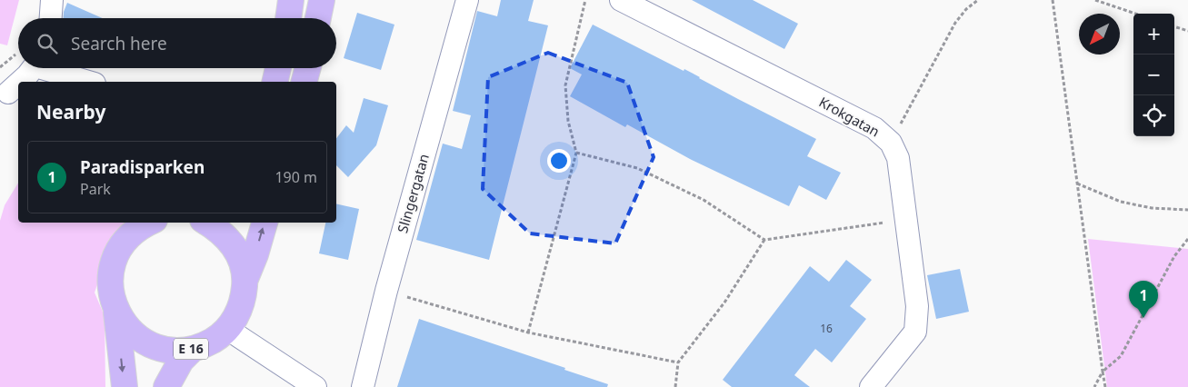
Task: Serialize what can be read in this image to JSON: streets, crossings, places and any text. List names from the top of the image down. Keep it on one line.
{"streets":{"highway":["E 16"],"street":["Krokgatan","Slingergatan"]},"house_numbers":["16"],"north":"bottom left","page":{"map_buttons":["+","−"],"search":"Search here","heading":"Nearby","list":[{"mark":"1","name":"Paradisparken","note":"Park","value":"190 m"}],"pins":"1"}}
